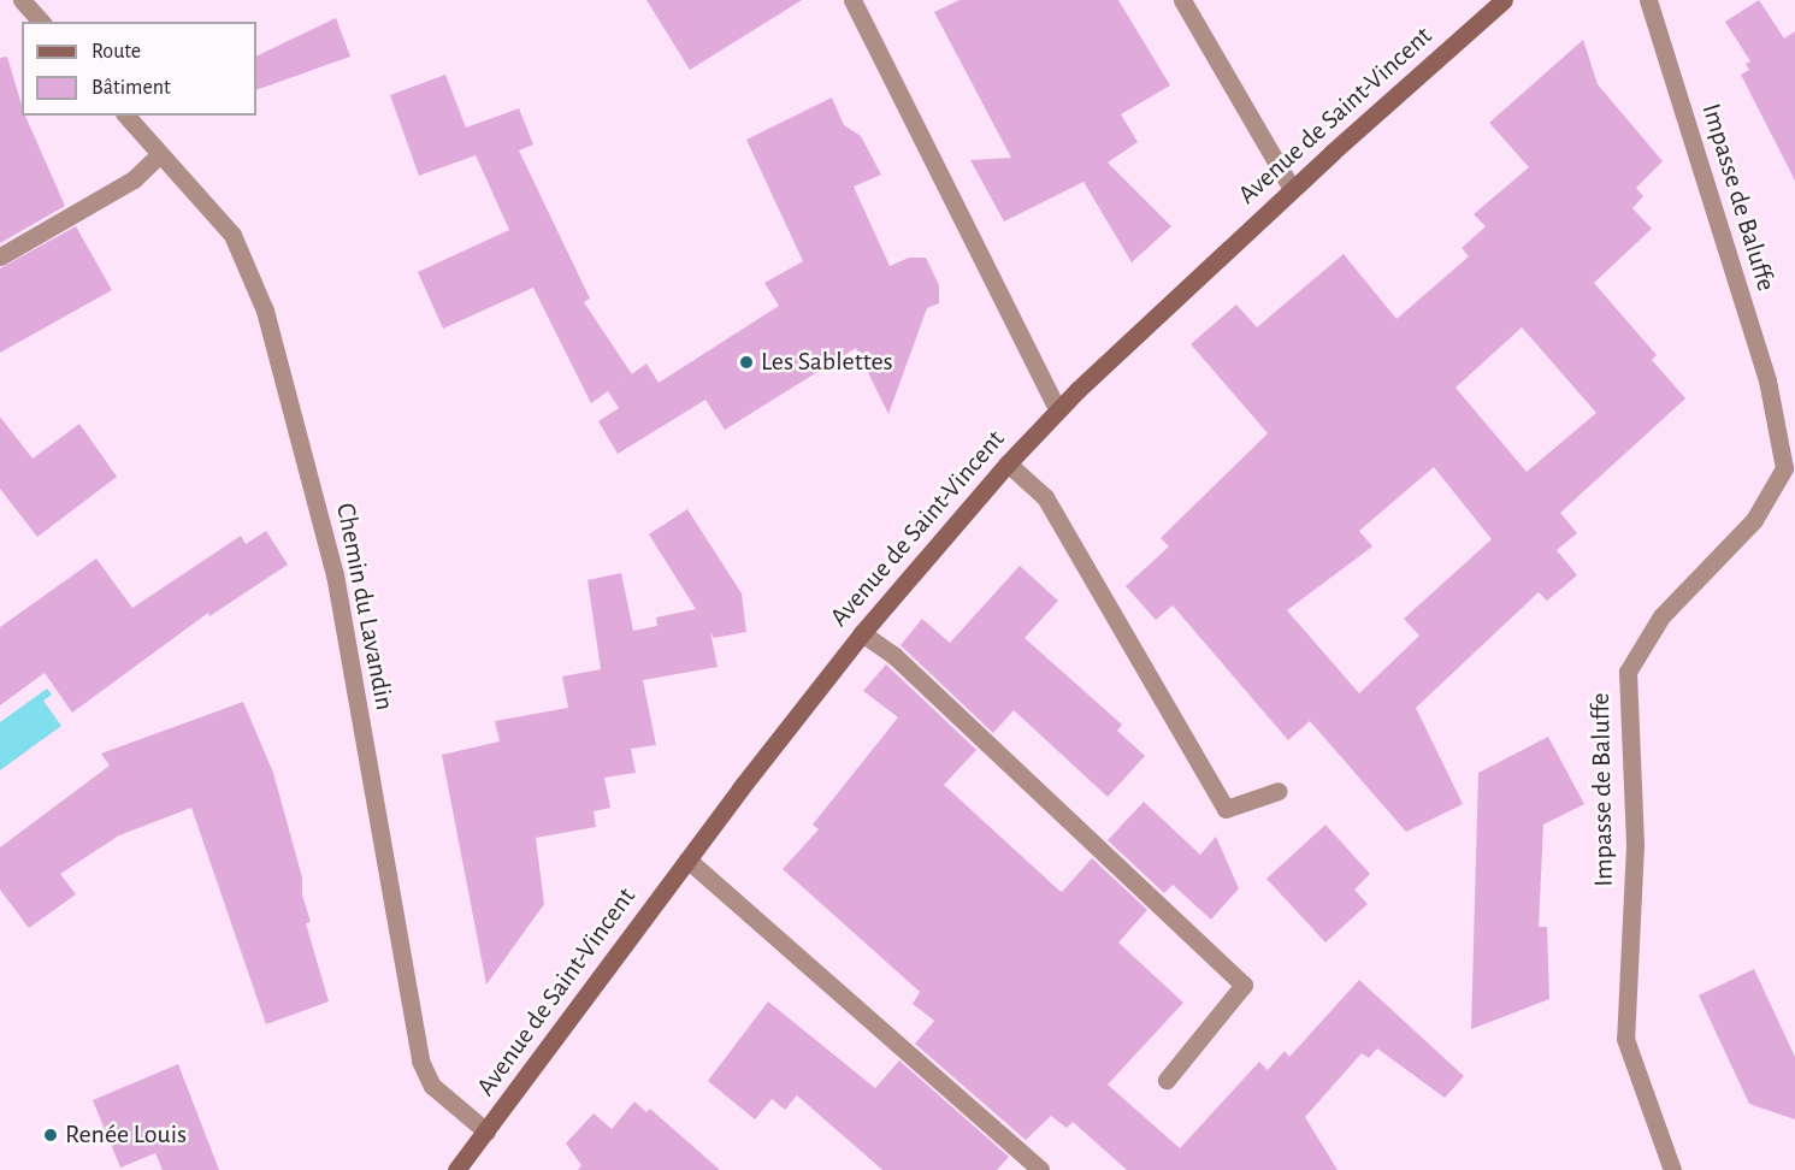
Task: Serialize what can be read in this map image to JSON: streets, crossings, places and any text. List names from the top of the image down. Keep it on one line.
{"streets":{"street":["Avenue de Saint-Vincent","Impasse de Baluffe","Chemin du Lavandin"]},"crossings":[["Avenue de Saint-Vincent","Chemin du Lavandin"]],"places":["Les Sablettes","Renée Louis"],"legend":["Route","Bâtiment"]}
